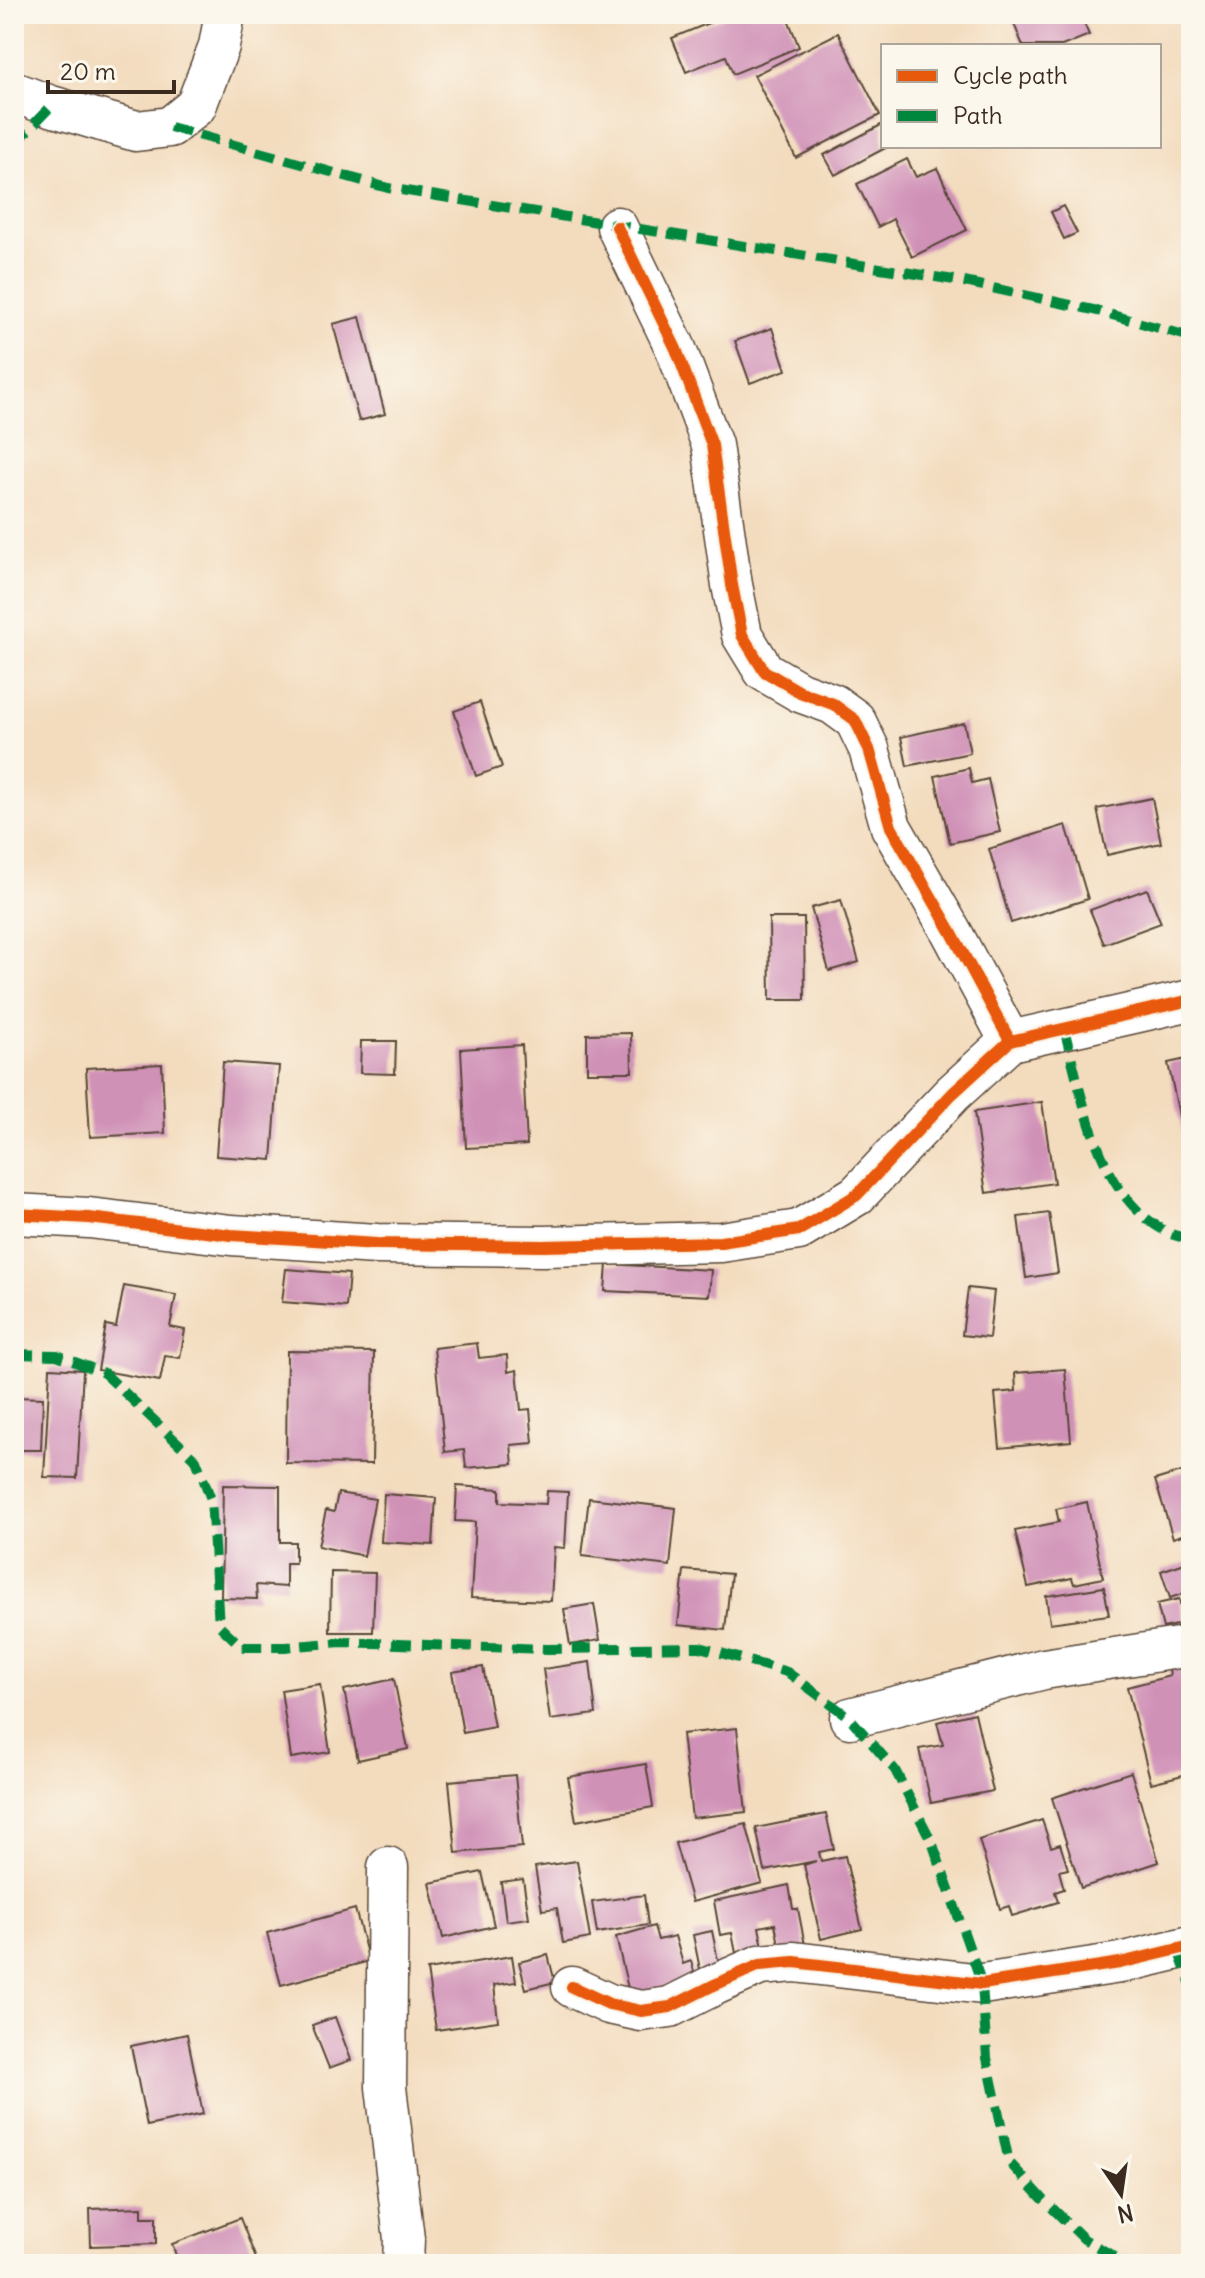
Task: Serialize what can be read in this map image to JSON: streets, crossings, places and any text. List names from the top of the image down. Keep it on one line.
{"legend":["Cycle path","Path"],"scale_bar":"20 m","north":"bottom"}
